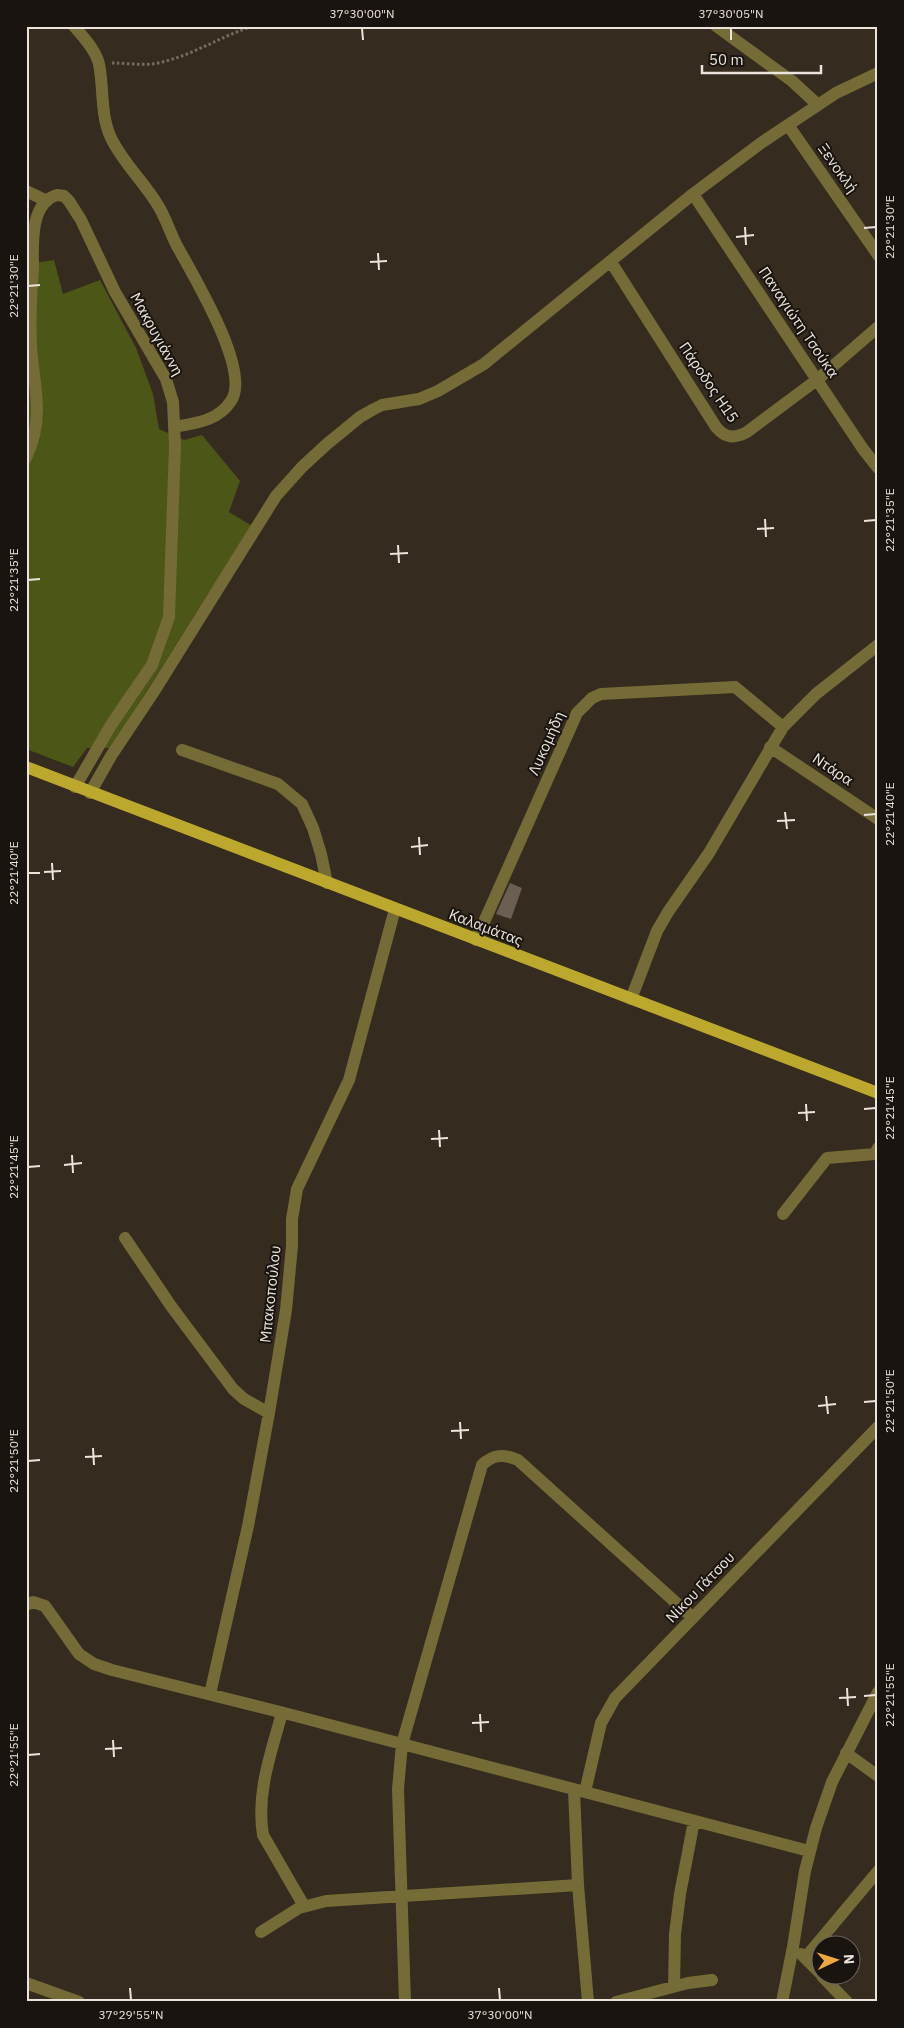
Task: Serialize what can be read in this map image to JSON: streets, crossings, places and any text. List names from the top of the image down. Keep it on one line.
{"streets":{"main road":["Καλαμάτας"],"street":["Ξενοκλή","Παναγιώτη Τσούκα","Μακρυγιάννη","Πάροδος Η15","Λυκομήδη","Ντάρα","Μπακοπούλου","Νίκου Γάτσου"]},"crossings":[["Παναγιώτη Τσούκα","Πάροδος Η15"],["Μακρυγιάννη","Καλαμάτας"],["Λυκομήδη","Καλαμάτας"],["Καλαμάτας","Μπακοπούλου"]],"scale_bar":"50 m","north":"right","coordinates":["37°30'00\"N","37°30'05\"N","22°21'30\"E","22°21'35\"E","22°21'40\"E","22°21'45\"E","22°21'50\"E","22°21'55\"E","37°29'55\"N"]}
